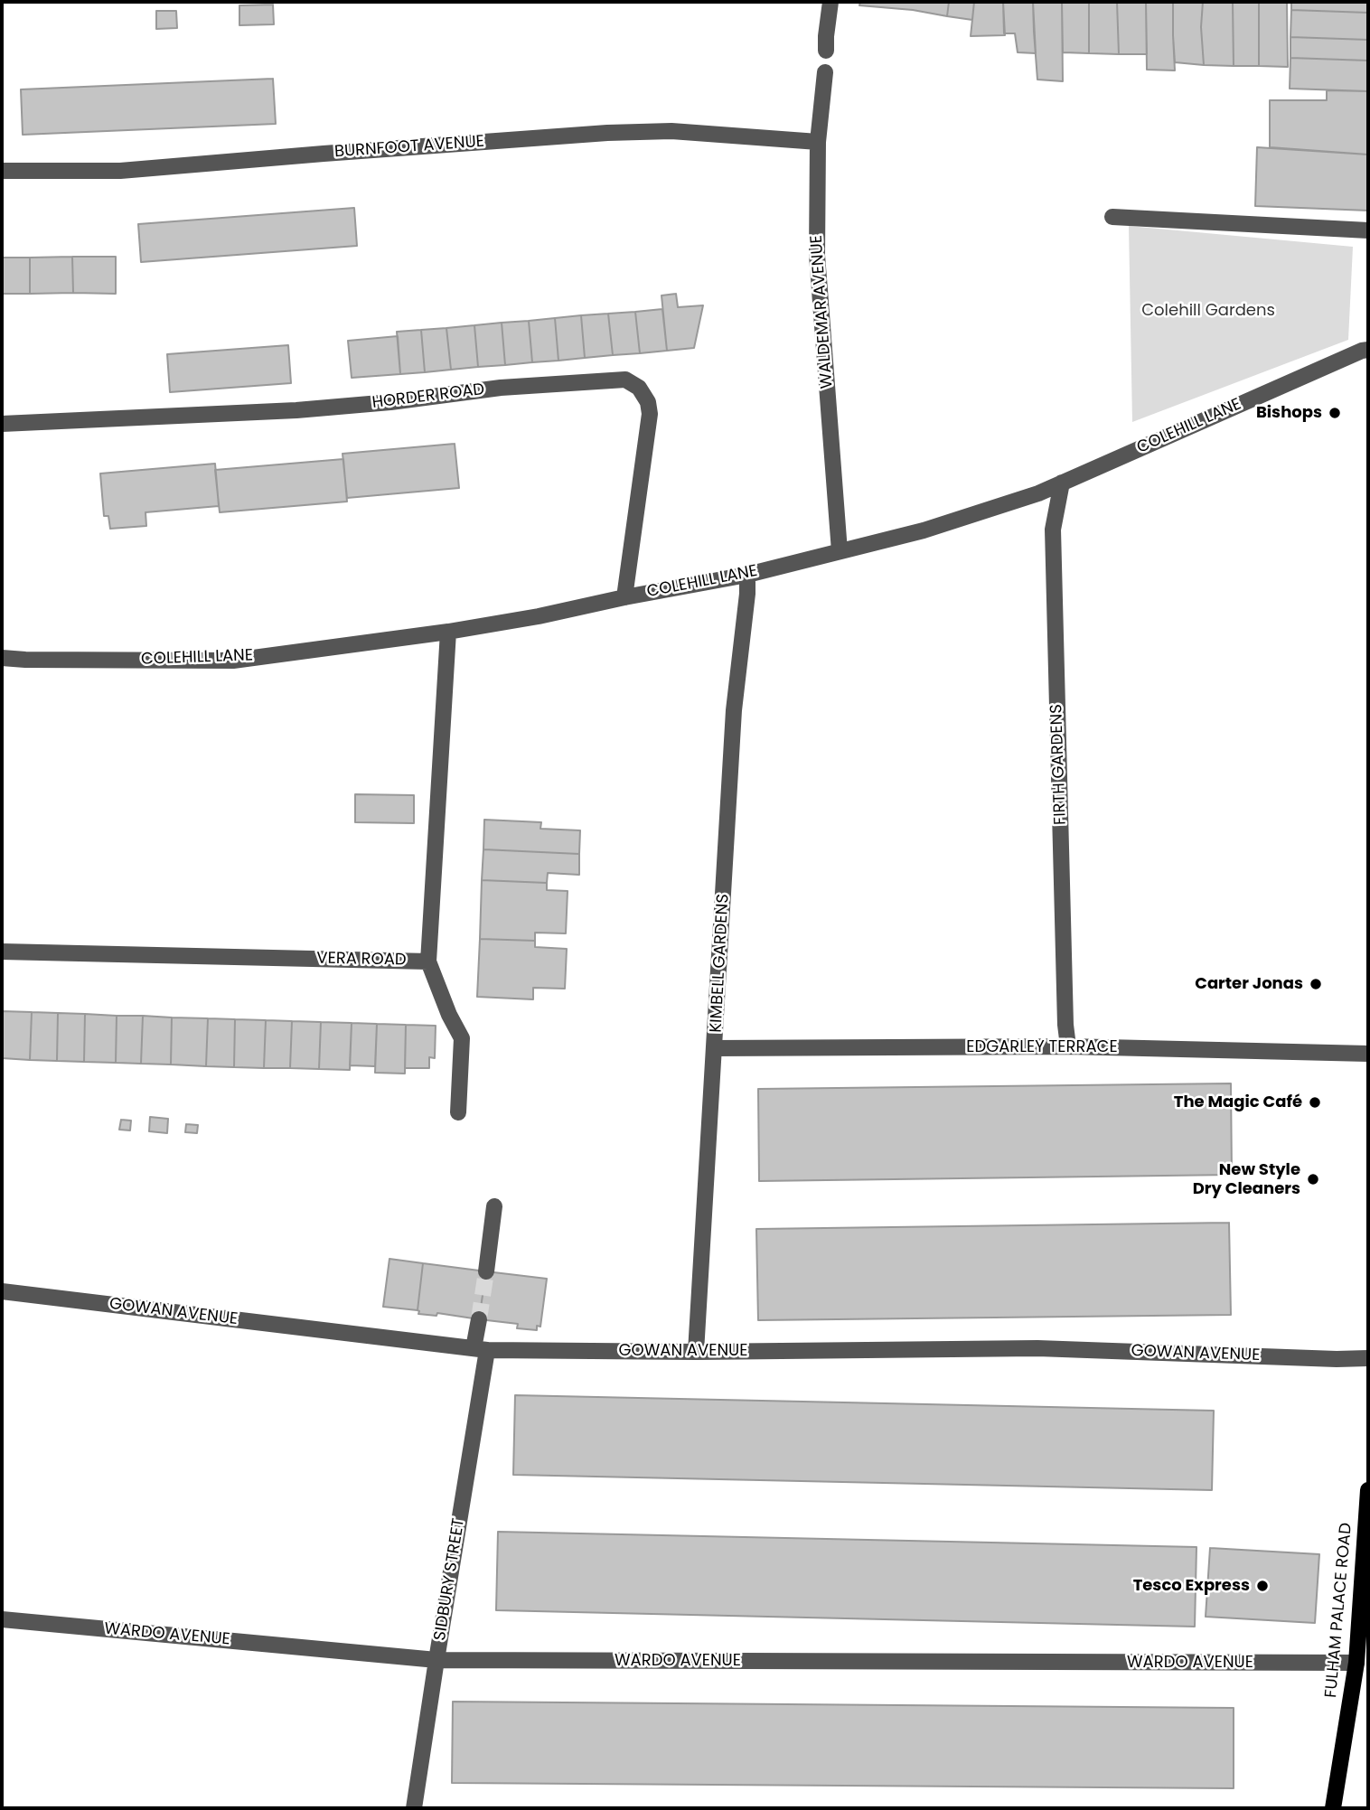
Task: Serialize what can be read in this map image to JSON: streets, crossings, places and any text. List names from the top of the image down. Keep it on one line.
{"streets":{"main road":["FULHAM PALACE ROAD"],"street":["BURNFOOT AVENUE","WALDEMAR AVENUE","HORDER ROAD","COLEHILL LANE","FIRTH GARDENS","VERA ROAD","KIMBELL GARDENS","EDGARLEY TERRACE","GOWAN AVENUE","SIDBURY STREET","WARDO AVENUE"]},"crossings":[["BURNFOOT AVENUE","WALDEMAR AVENUE"],["WALDEMAR AVENUE","COLEHILL LANE"],["HORDER ROAD","COLEHILL LANE"],["COLEHILL LANE","FIRTH GARDENS"],["COLEHILL LANE","VERA ROAD"],["COLEHILL LANE","KIMBELL GARDENS"],["FIRTH GARDENS","EDGARLEY TERRACE"],["KIMBELL GARDENS","EDGARLEY TERRACE"],["KIMBELL GARDENS","GOWAN AVENUE"],["GOWAN AVENUE","SIDBURY STREET"],["SIDBURY STREET","WARDO AVENUE"],["FULHAM PALACE ROAD","WARDO AVENUE"]],"parks":["Colehill Gardens"],"places":["Bishops","Carter Jonas","The Magic Café","New Style Dry Cleaners","Tesco Express"]}
